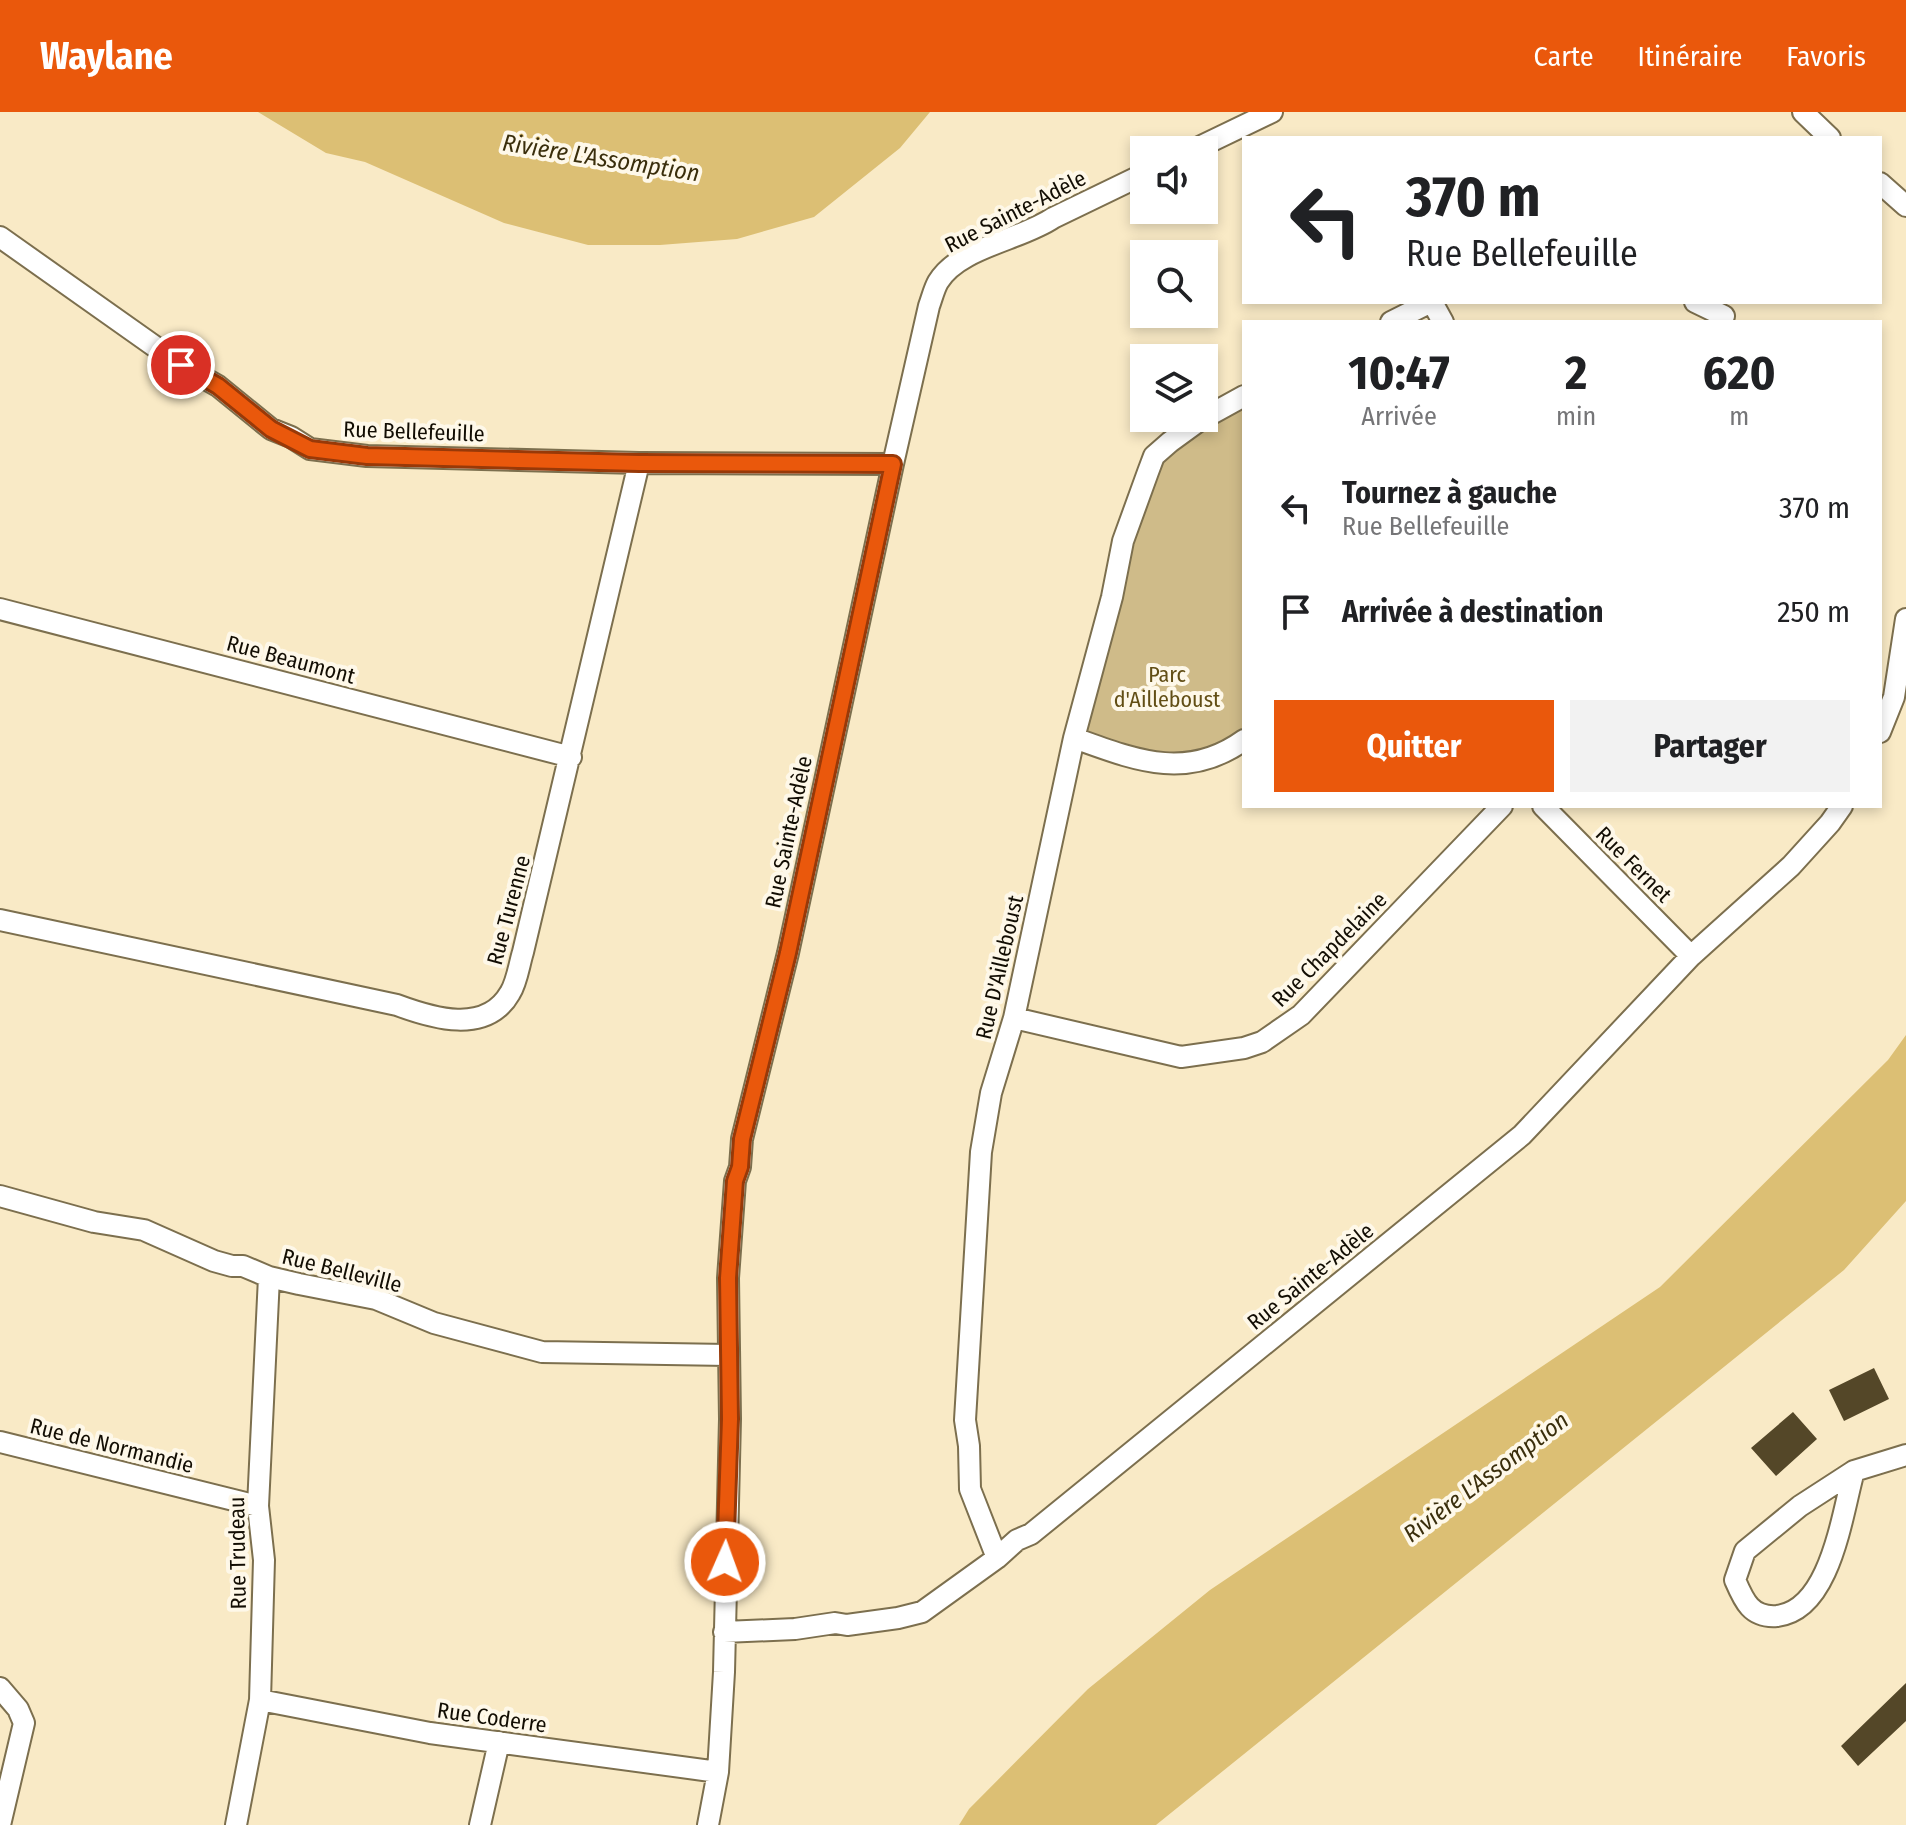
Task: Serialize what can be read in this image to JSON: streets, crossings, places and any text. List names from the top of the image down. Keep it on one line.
{"streets":{"street":["Rue Sainte-Adèle","Rue Bellefeuille","Rue Beaumont","Rue Fernet","Rue Turenne","Rue Chapdelaine","Rue D'Ailleboust","Rue Belleville","Rue de Normandie","Rue Trudeau","Rue Coderre"]},"crossings":[["Rue Sainte-Adèle","Rue Bellefeuille"],["Rue Sainte-Adèle","Rue Fernet"],["Rue Sainte-Adèle","Rue D'Ailleboust"],["Rue Sainte-Adèle","Rue Belleville"],["Rue Sainte-Adèle","Rue Coderre"],["Rue Bellefeuille","Rue Turenne"],["Rue Beaumont","Rue Turenne"],["Rue Chapdelaine","Rue D'Ailleboust"],["Rue Belleville","Rue Trudeau"],["Rue de Normandie","Rue Trudeau"],["Rue Trudeau","Rue Coderre"]],"water":["Rivière L'Assomption"],"parks":["Parc d'Ailleboust"],"page":{"header":"Waylane","nav":["Carte","Itinéraire","Favoris"],"turn":["370 m","Rue Bellefeuille"],"eta":["10:47","Arrivée","2","min","620","m"],"list":[{"name":"Tournez à gauche","note":"Rue Bellefeuille","value":"370 m"},{"name":"Arrivée à destination","value":"250 m"}],"buttons":["Quitter","Partager"]}}
